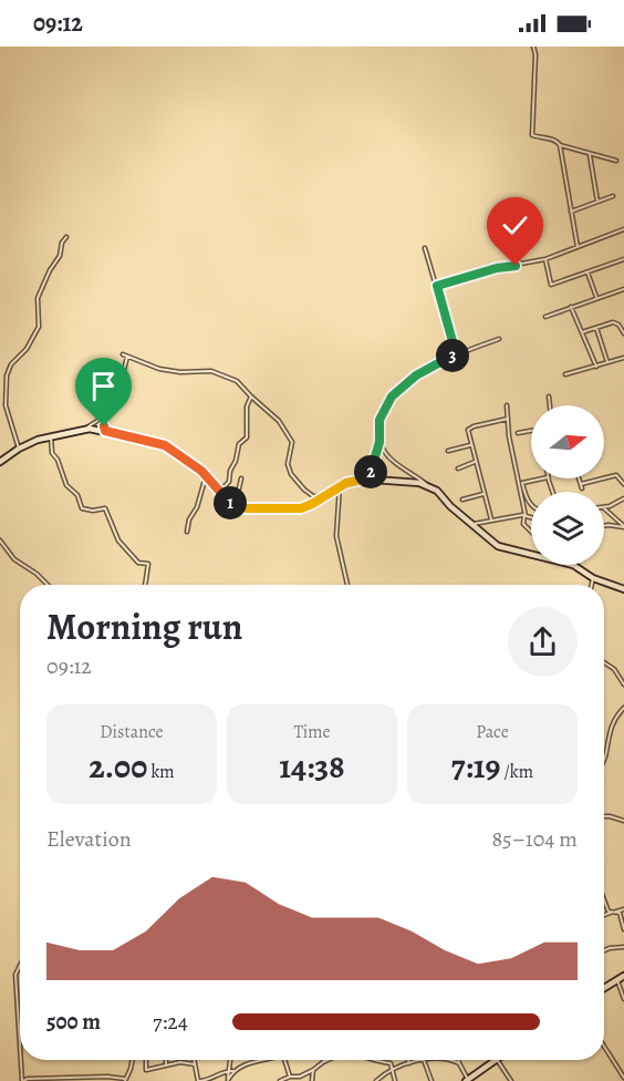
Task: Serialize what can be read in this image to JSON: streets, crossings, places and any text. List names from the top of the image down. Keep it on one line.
{"north":"right","page":{"status":"09:12","pins":["3","2","1"],"heading":["Morning run","09:12"],"stats":[["Distance","2.00 km"],["Time","14:38"],["Pace","7:19 /km"]],"chart":["Elevation","85–104 m"],"list":[{"name":"500 m","note":"7:24"}]}}
